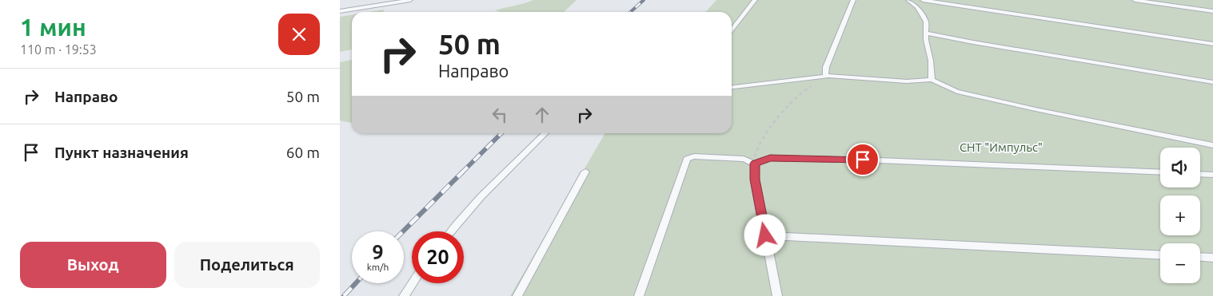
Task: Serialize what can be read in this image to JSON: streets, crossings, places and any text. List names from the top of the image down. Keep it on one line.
{"parks":["СНТ \"Импульс\""],"page":{"heading":["1 мин","110 m · 19:53"],"turn":["50 m","Направо"],"list":[{"name":"Направо","value":"50 m"},{"name":"Пункт назначения","value":"60 m"}],"map_buttons":["+","−"],"speed":"9 km/h","limit":"20","buttons":["Выход","Поделиться"]}}
